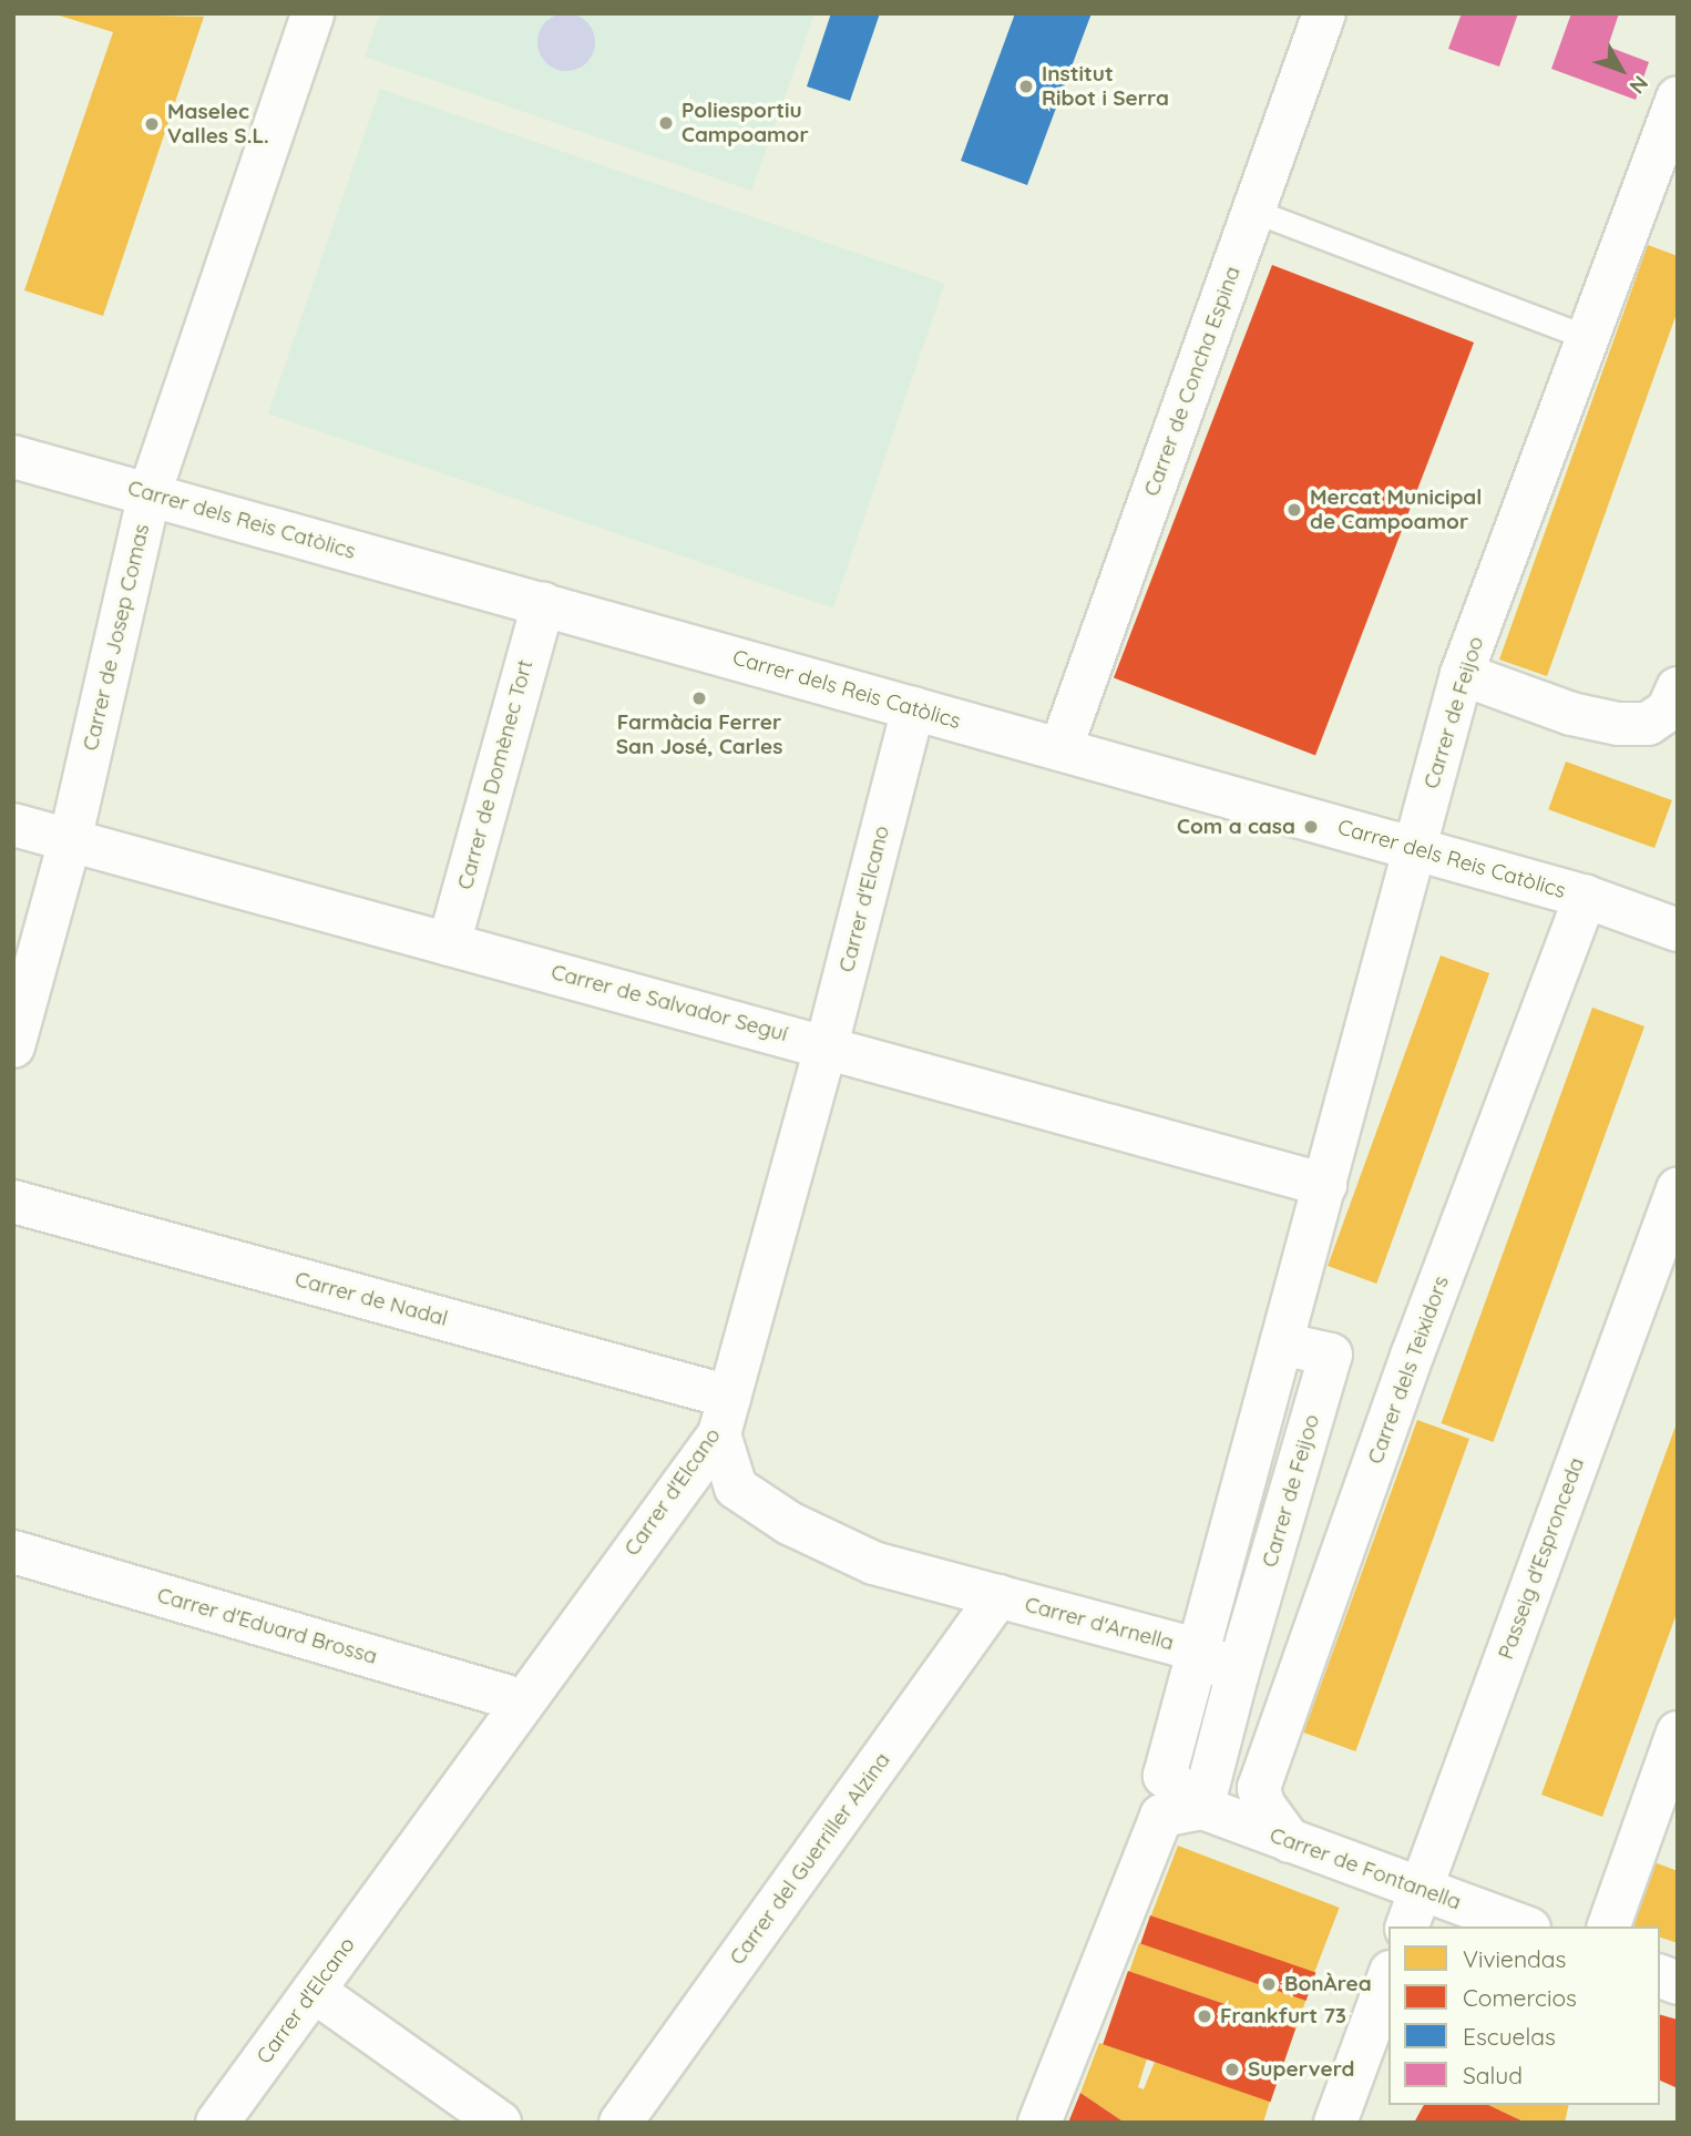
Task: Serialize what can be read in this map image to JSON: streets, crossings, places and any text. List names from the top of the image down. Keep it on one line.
{"streets":{"street":["Carrer de Concha Espina","Carrer dels Reis Catòlics","Carrer de Josep Comas","Carrer de Feijoo","Carrer de Domènec Tort","Carrer d'Elcano","Carrer de Salvador Seguí","Carrer de Nadal","Carrer dels Teixidors","Passeig d'Espronceda","Carrer d'Arnella","Carrer d'Eduard Brossa","Carrer del Guerriller Alzina","Carrer de Fontanella"]},"crossings":[["Carrer de Concha Espina","Carrer dels Reis Catòlics"],["Carrer dels Reis Catòlics","Carrer de Josep Comas"],["Carrer dels Reis Catòlics","Carrer de Feijoo"],["Carrer dels Reis Catòlics","Carrer de Domènec Tort"],["Carrer dels Reis Catòlics","Carrer d'Elcano"],["Carrer dels Reis Catòlics","Carrer dels Teixidors"],["Carrer de Josep Comas","Carrer de Salvador Seguí"],["Carrer de Feijoo","Carrer de Salvador Seguí"],["Carrer de Feijoo","Carrer d'Arnella"],["Carrer de Feijoo","Carrer de Fontanella"],["Carrer de Domènec Tort","Carrer de Salvador Seguí"],["Carrer d'Elcano","Carrer de Salvador Seguí"],["Carrer d'Elcano","Carrer de Nadal"],["Carrer d'Elcano","Carrer d'Arnella"],["Carrer d'Elcano","Carrer d'Eduard Brossa"],["Carrer de Nadal","Carrer d'Arnella"],["Carrer dels Teixidors","Carrer de Fontanella"],["Passeig d'Espronceda","Carrer de Fontanella"],["Carrer d'Arnella","Carrer del Guerriller Alzina"]],"places":["Institut Ribot i Serra","Poliesportiu Campoamor","Maselec Valles S.L.","Mercat Municipal de Campoamor","Farmàcia Ferrer San José, Carles","Com a casa","BonÀrea","Frankfurt 73","Superverd"],"legend":["Viviendas","Comercios","Escuelas","Salud"],"north":"bottom right"}
